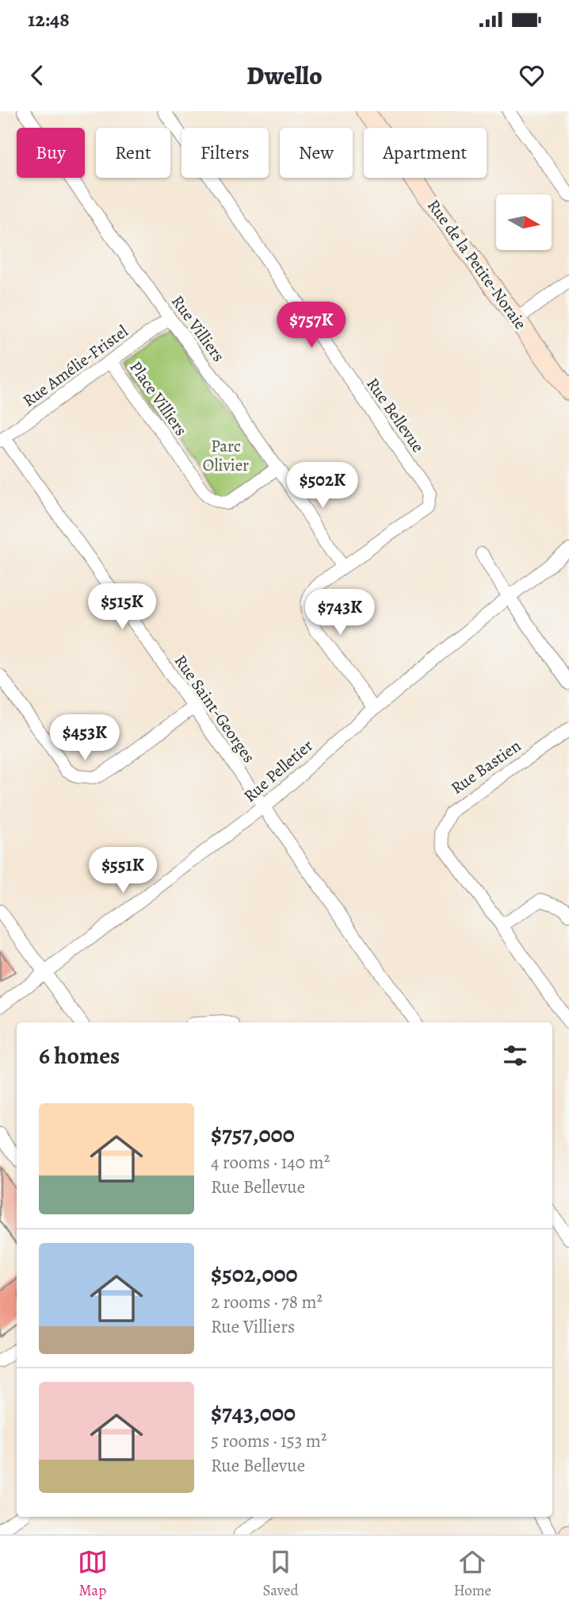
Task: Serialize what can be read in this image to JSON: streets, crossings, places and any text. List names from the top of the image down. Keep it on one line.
{"streets":{"street":["Rue de la Petite-Noraie","Rue Villiers","Rue Amélie-Fristel","Place Villiers","Rue Bellevue","Rue Saint-Georges","Rue Bastien","Rue Pelletier"]},"crossings":[["Rue Villiers","Rue Amélie-Fristel"],["Rue Villiers","Place Villiers"],["Rue Villiers","Rue Bellevue"],["Rue Amélie-Fristel","Place Villiers"],["Rue Amélie-Fristel","Rue Saint-Georges"],["Rue Bellevue","Rue Pelletier"],["Rue Saint-Georges","Rue Pelletier"]],"parks":["Parc Olivier"],"north":"right","page":{"status":"12:48","header":"Dwello","chip":["Buy","Rent","Filters","New","Apartment"],"price":["$757K","$502K","$515K","$743K","$453K","$551K"],"heading":"6 homes","list":[{"name":"$757,000","note":"4 rooms · 140 m² · Rue Bellevue"},{"name":"$502,000","note":"2 rooms · 78 m² · Rue Villiers"},{"name":"$743,000","note":"5 rooms · 153 m² · Rue Bellevue"}],"tabs":["Map","Saved","Home"]}}
